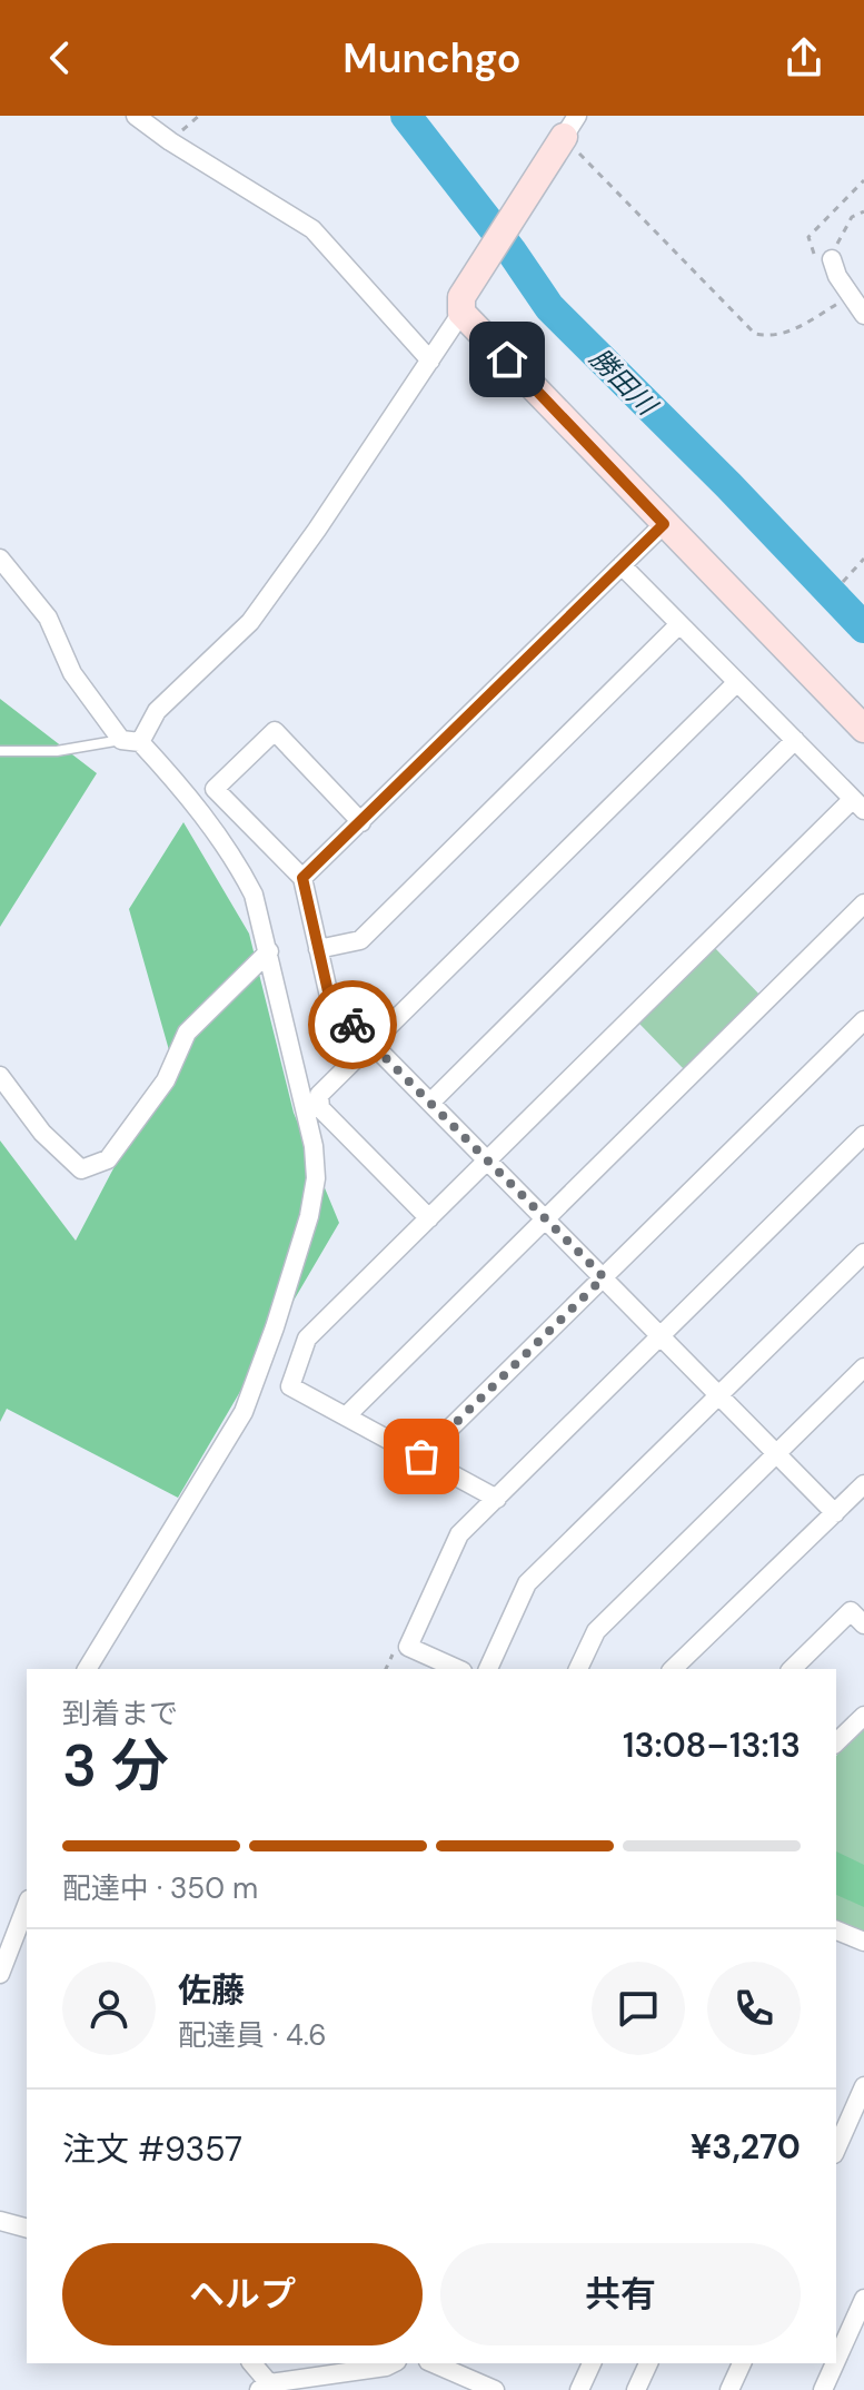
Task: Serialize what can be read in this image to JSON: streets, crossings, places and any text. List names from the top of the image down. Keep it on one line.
{"water":["勝田川"],"page":{"header":"Munchgo","heading":["3 分","到着まで","13:08–13:13"],"panel":["佐藤","配達員 · 4.6","注文 #9357","¥3,270"],"bar":"配達中 · 350 m","buttons":["ヘルプ","共有"]}}
